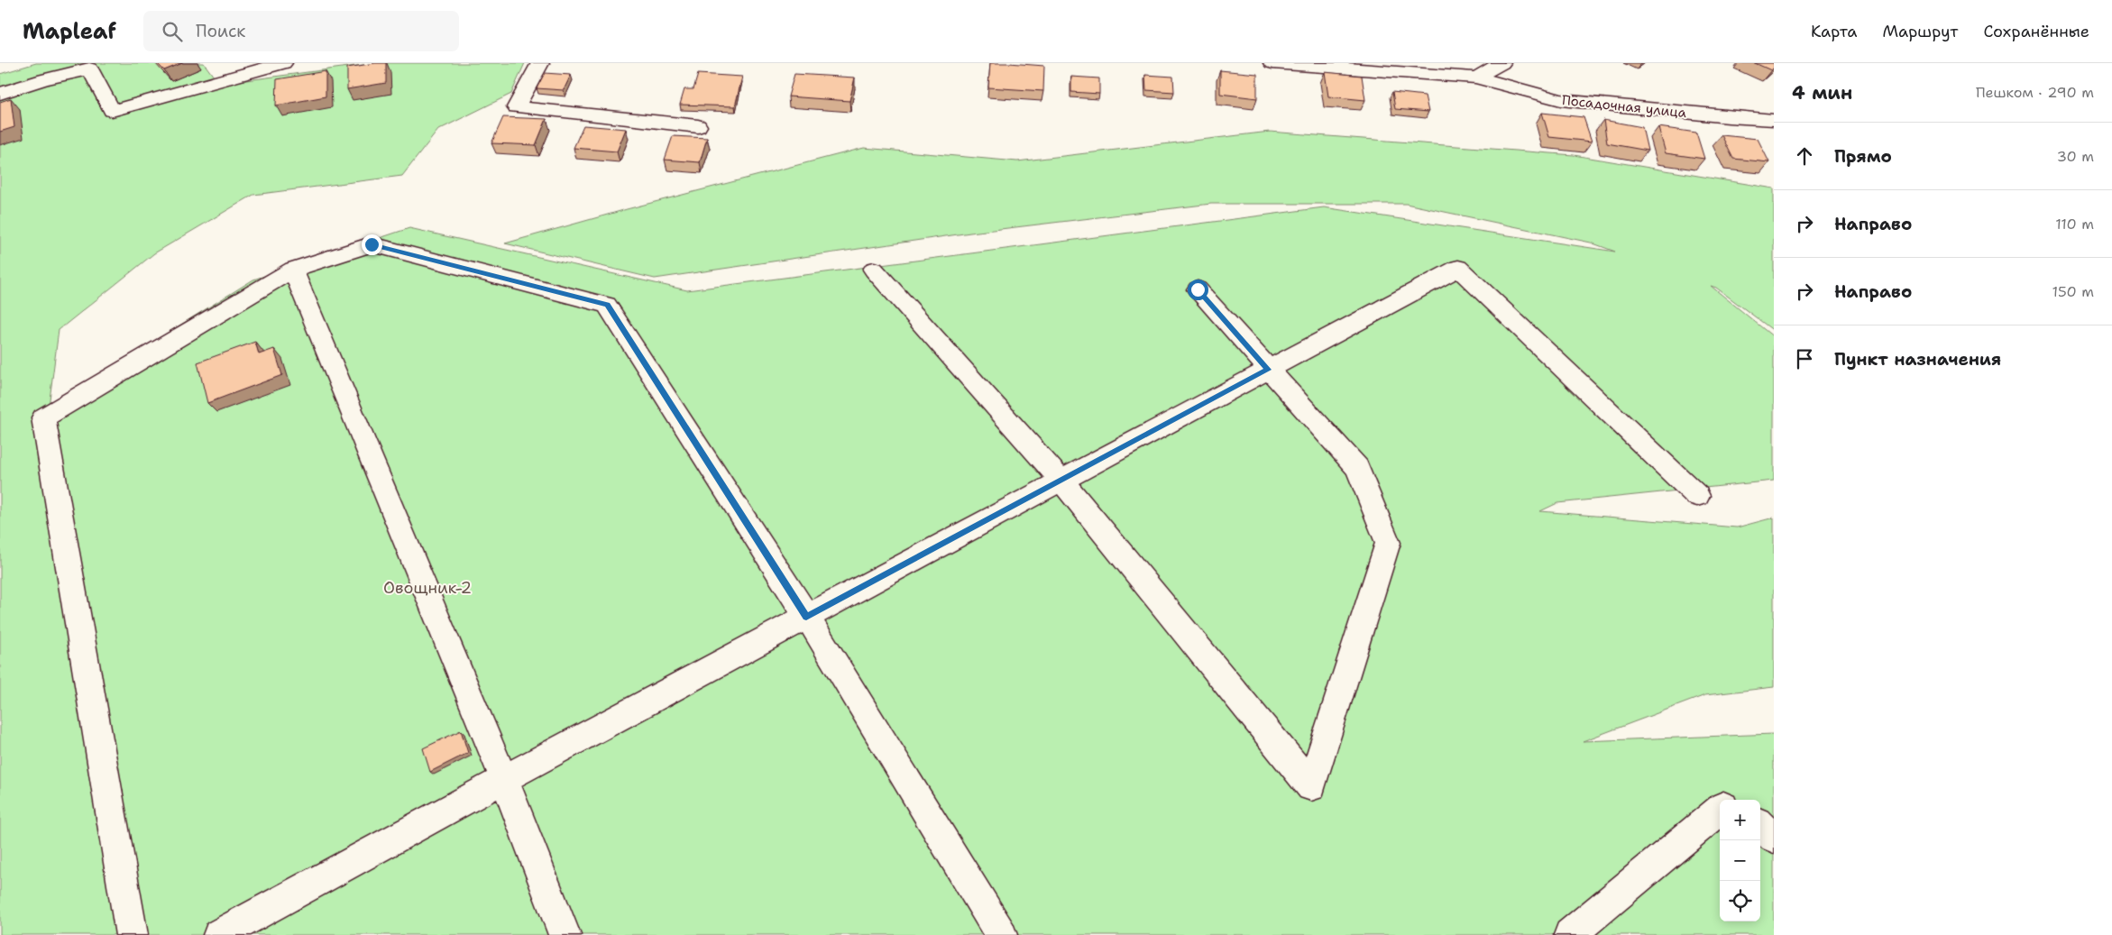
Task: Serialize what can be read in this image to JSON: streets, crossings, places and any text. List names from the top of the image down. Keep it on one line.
{"streets":{"street":["Посадочная улица"]},"parks":["Овощник-2"],"page":{"header":"Mapleaf","search":"Поиск","nav":["Карта","Маршрут","Сохранённые"],"heading":["4 мин","Пешком · 290 m"],"list":[["Прямо","30 m"],["Направо","110 m"],["Направо","150 m"],"Пункт назначения"],"map_buttons":["+","−"]}}
